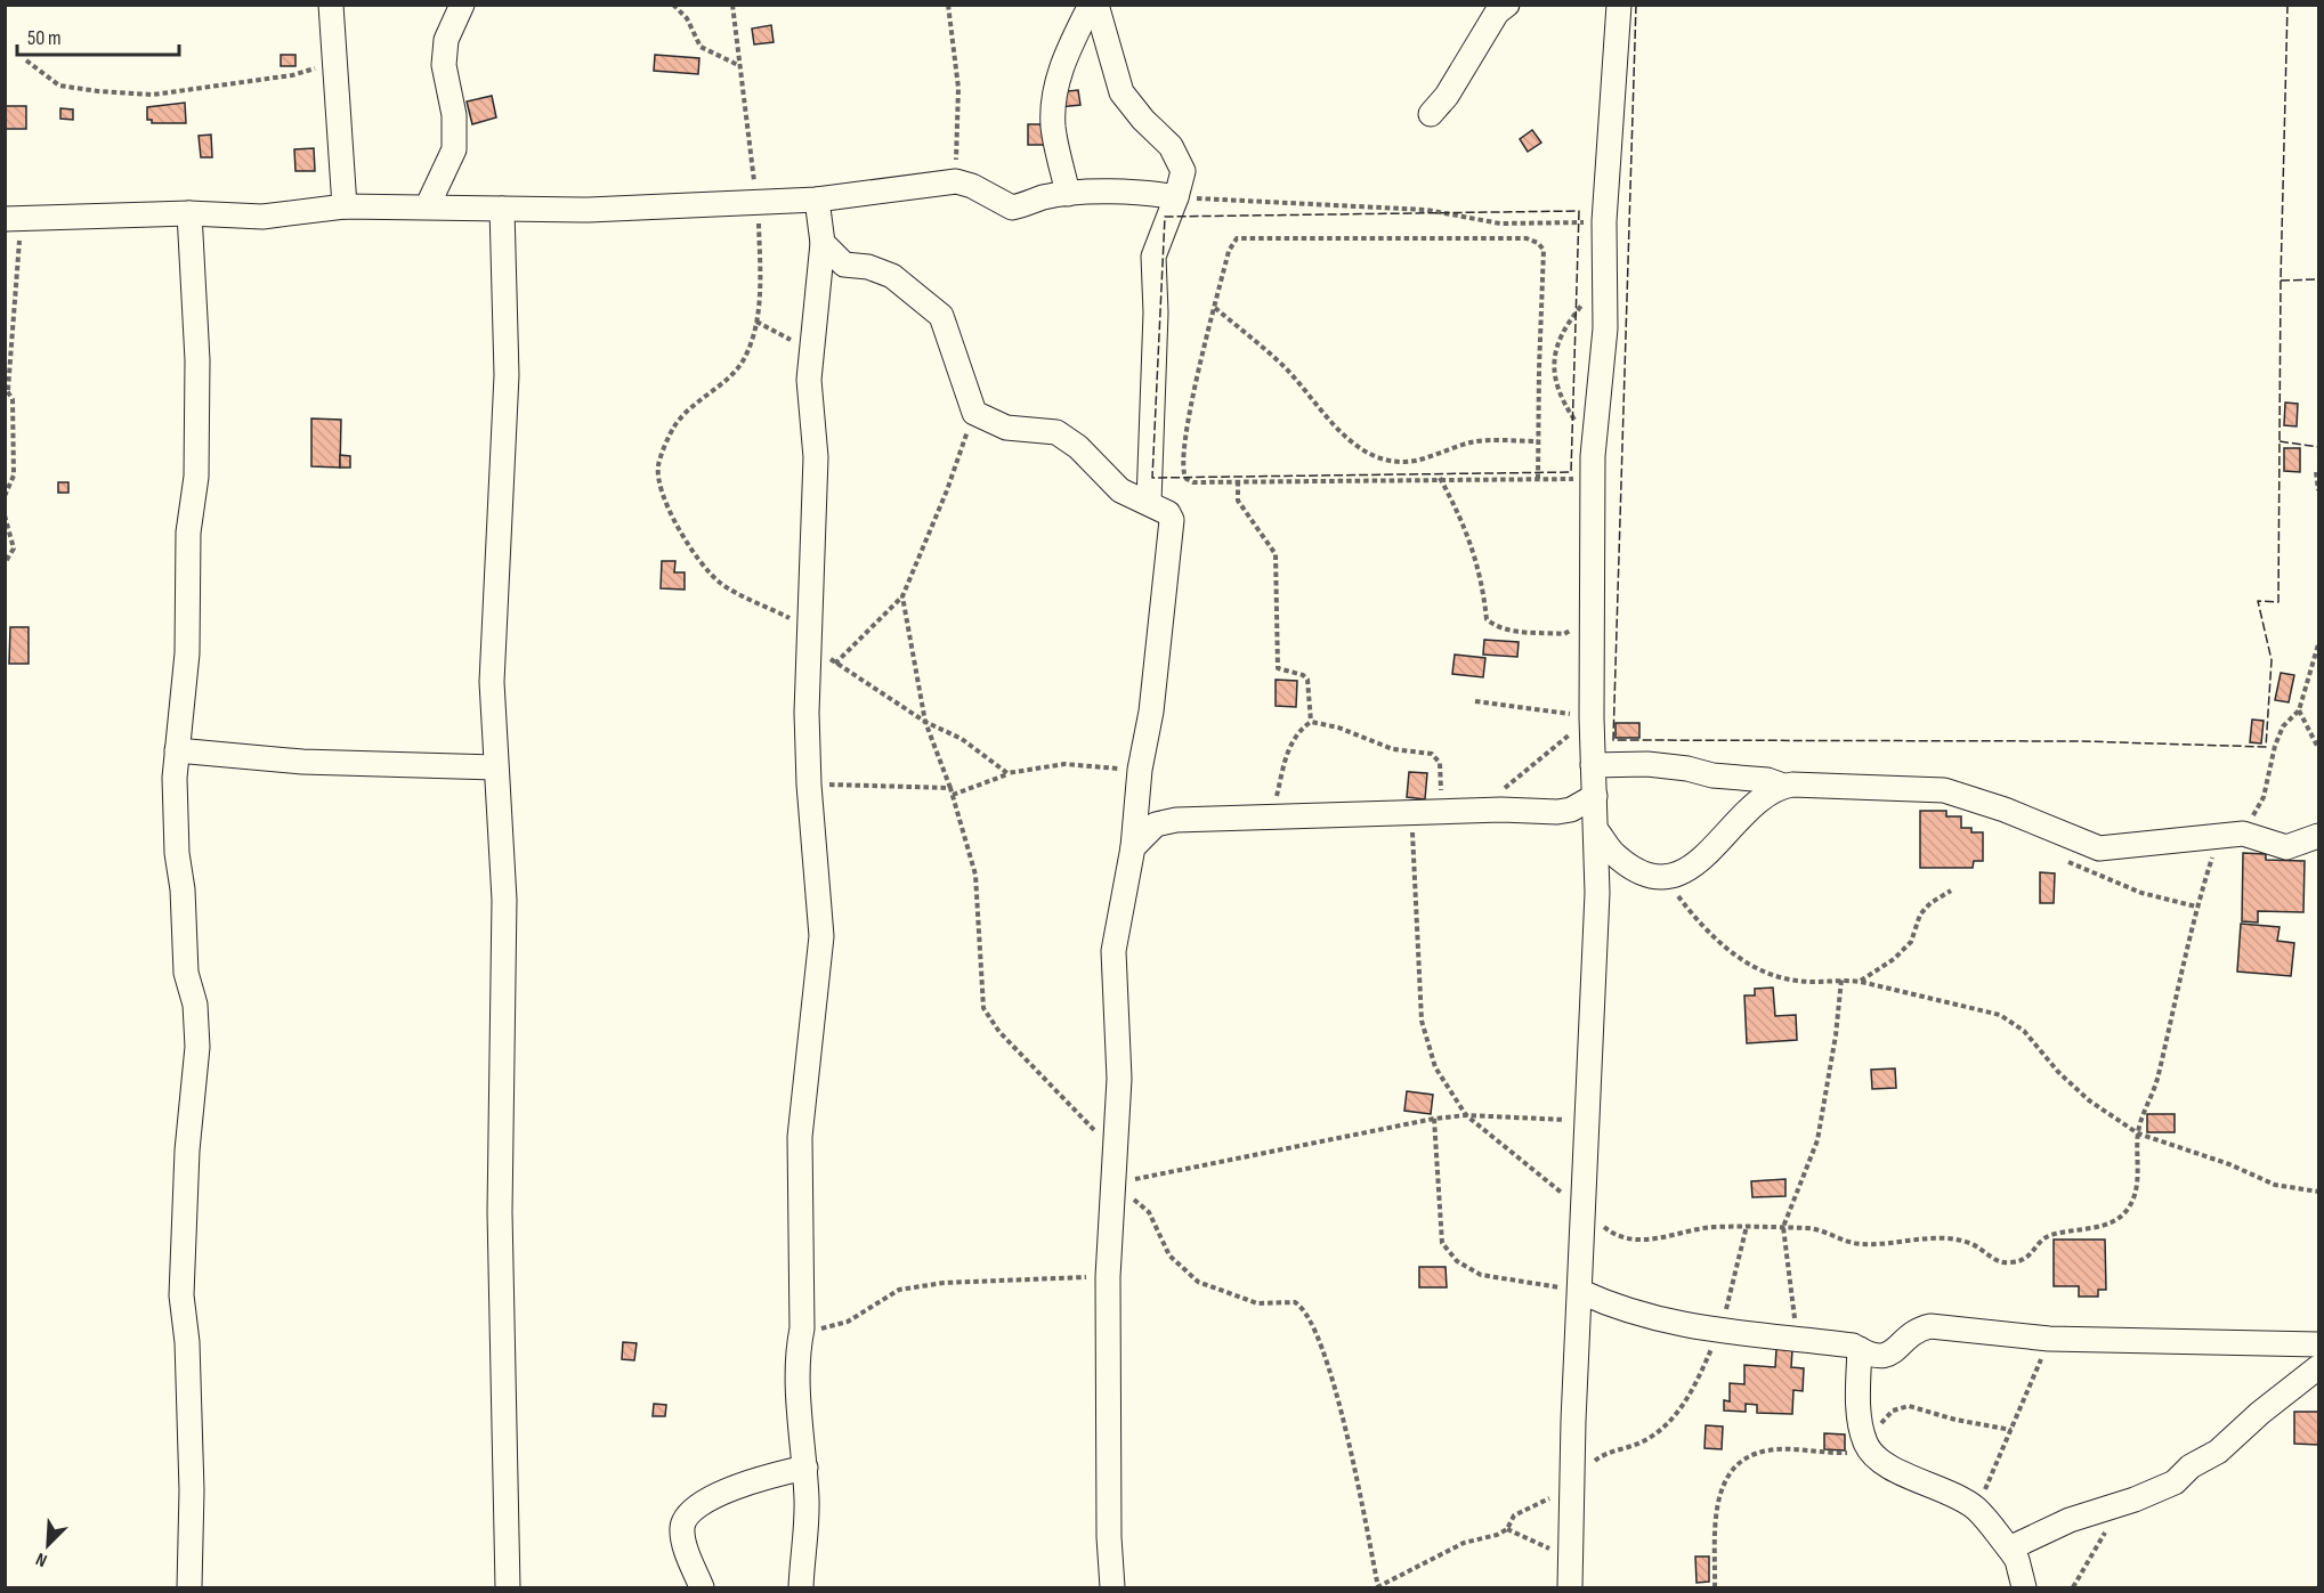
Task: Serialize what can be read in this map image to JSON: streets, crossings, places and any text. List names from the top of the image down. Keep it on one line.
{"scale_bar":"50 m","north":"bottom left"}
